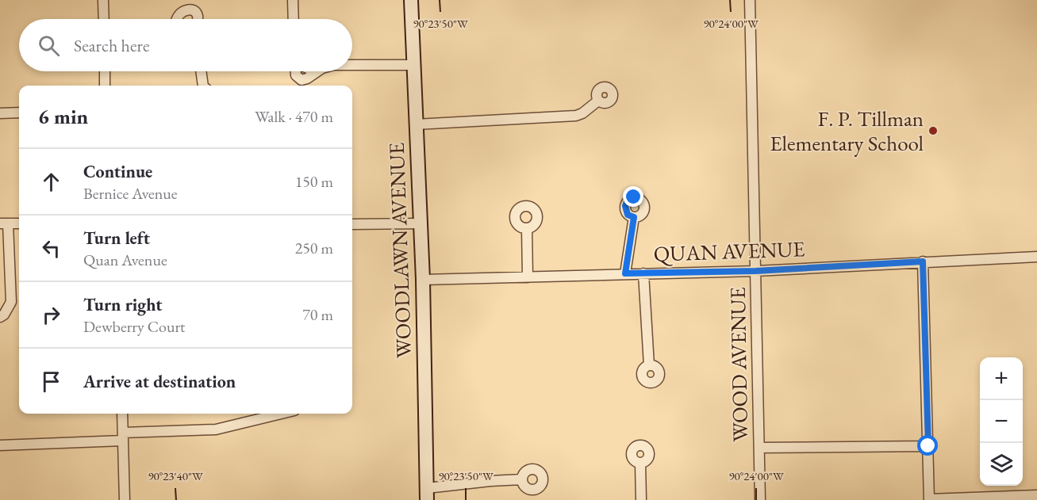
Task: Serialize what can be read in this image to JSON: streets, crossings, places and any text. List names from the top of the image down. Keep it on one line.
{"streets":{"street":["WOODLAWN AVENUE","QUAN AVENUE","WOOD AVENUE"]},"crossings":[["WOODLAWN AVENUE","QUAN AVENUE"],["QUAN AVENUE","WOOD AVENUE"]],"places":["F. P. Tillman Elementary School"],"page":{"search":"Search here","heading":["6 min","Walk · 470 m"],"list":[["Continue","Bernice Avenue","150 m"],["Turn left","Quan Avenue","250 m"],["Turn right","Dewberry Court","70 m"],"Arrive at destination"],"map_buttons":["+","−"]},"coordinates":["90°23'50\"W","90°24'00\"W","90°23'40\"W"]}
